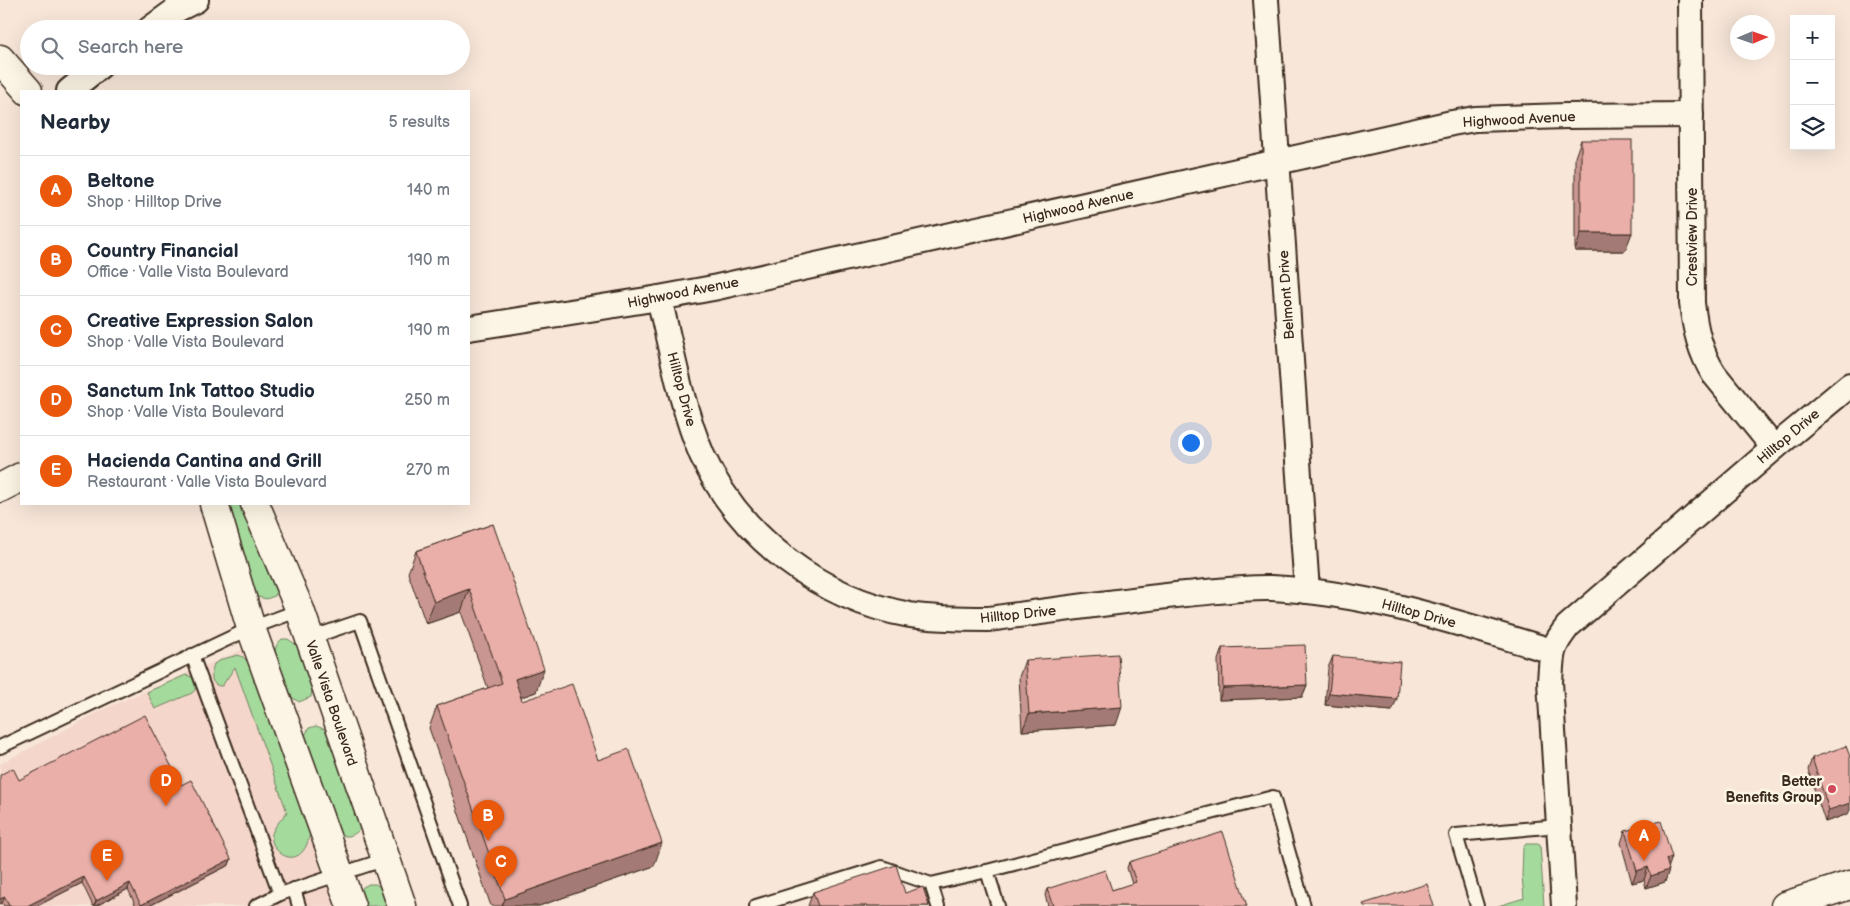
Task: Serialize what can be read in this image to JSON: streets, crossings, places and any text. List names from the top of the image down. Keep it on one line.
{"streets":{"street":["Highwood Avenue","Crestview Drive","Belmont Drive","Hilltop Drive","Valle Vista Boulevard"]},"crossings":[["Highwood Avenue","Crestview Drive"],["Highwood Avenue","Belmont Drive"],["Highwood Avenue","Hilltop Drive"],["Crestview Drive","Hilltop Drive"],["Belmont Drive","Hilltop Drive"]],"places":["Better Benefits Group"],"north":"right","page":{"map_buttons":["+","−"],"search":"Search here","heading":["Nearby","5 results"],"list":[{"mark":"A","name":"Beltone","note":"Shop · Hilltop Drive","value":"140 m"},{"mark":"B","name":"Country Financial","note":"Office · Valle Vista Boulevard","value":"190 m"},{"mark":"C","name":"Creative Expression Salon","note":"Shop · Valle Vista Boulevard","value":"190 m"},{"mark":"D","name":"Sanctum Ink Tattoo Studio","note":"Shop · Valle Vista Boulevard","value":"250 m"},{"mark":"E","name":"Hacienda Cantina and Grill","note":"Restaurant · Valle Vista Boulevard","value":"270 m"}],"pins":["D","B","A","E","C"]}}
